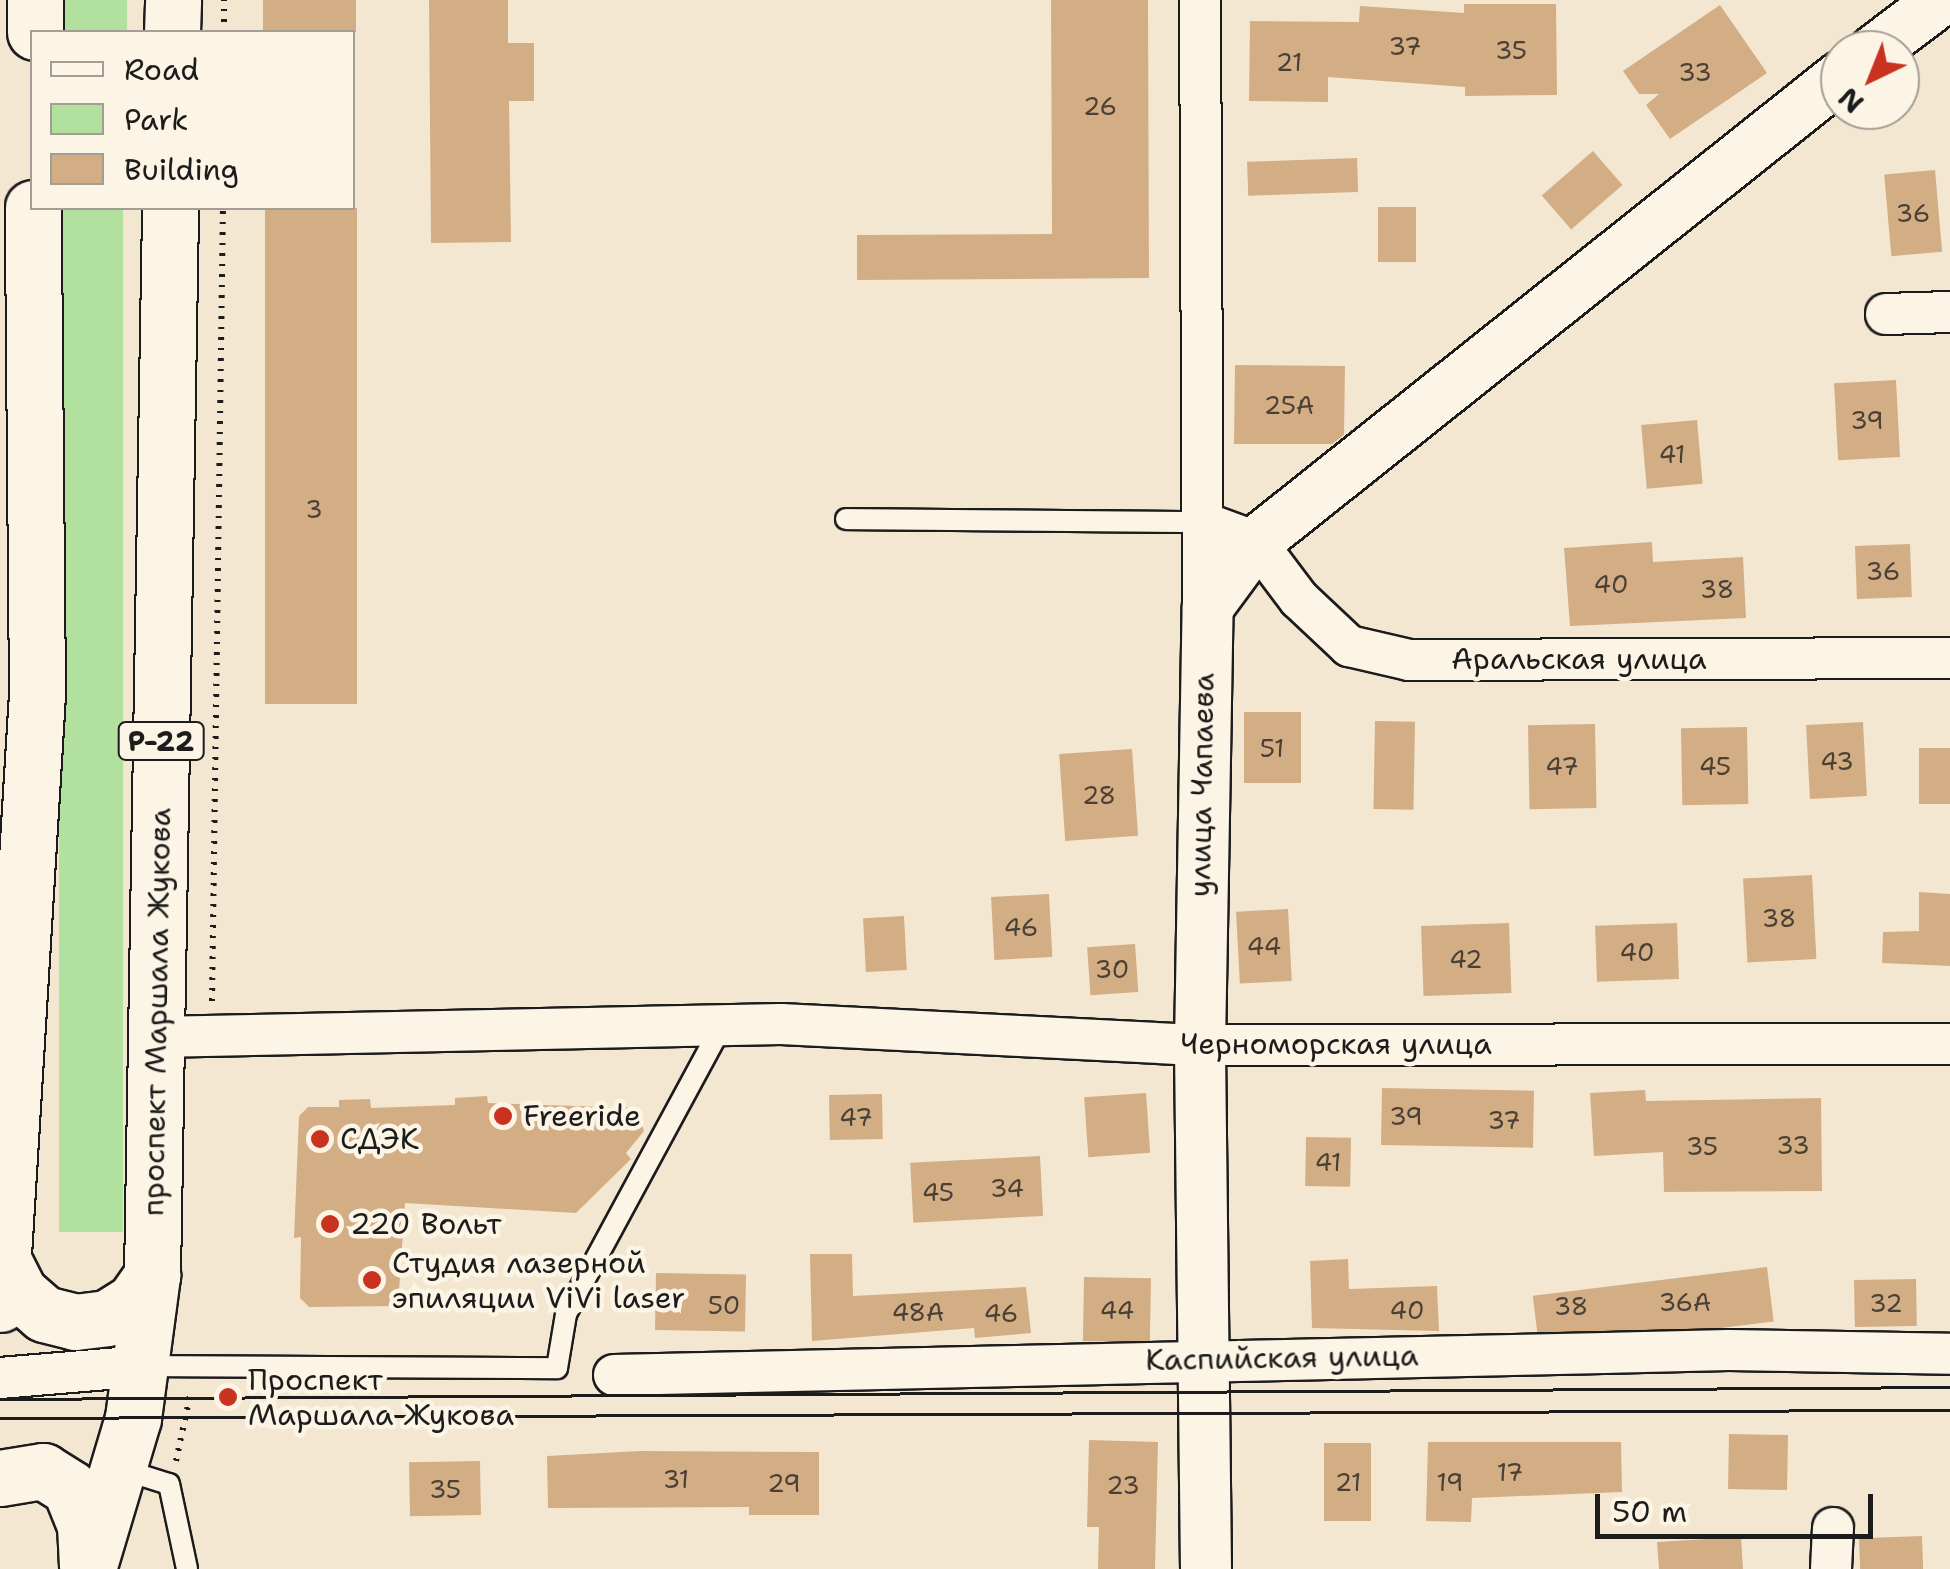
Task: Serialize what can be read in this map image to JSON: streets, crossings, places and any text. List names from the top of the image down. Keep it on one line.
{"streets":{"highway":["Р-22","проспект Маршала Жукова"],"street":["Аральская улица","улица Чапаева","Черноморская улица","Каспийская улица"]},"crossings":[["улица Чапаева","Черноморская улица"],["улица Чапаева","Каспийская улица"],["проспект Маршала Жукова","Черноморская улица"]],"places":["Freeride","СДЭК","220 Вольт","Студия лазерной эпиляции ViVi laser","Проспект Маршала Жукова"],"house_numbers":["37","35","21","33","26","36","25А","39","41","3","36","40","38","51","43","47","45","28","38","46","44","40","42","30","39","47","37","33","35","41","34","45","36А","32","50","38","44","40","48А","46","17","31","21","19","29","23","35"],"legend":["Road","Park","Building"],"scale_bar":"50 m","north":"bottom left"}
